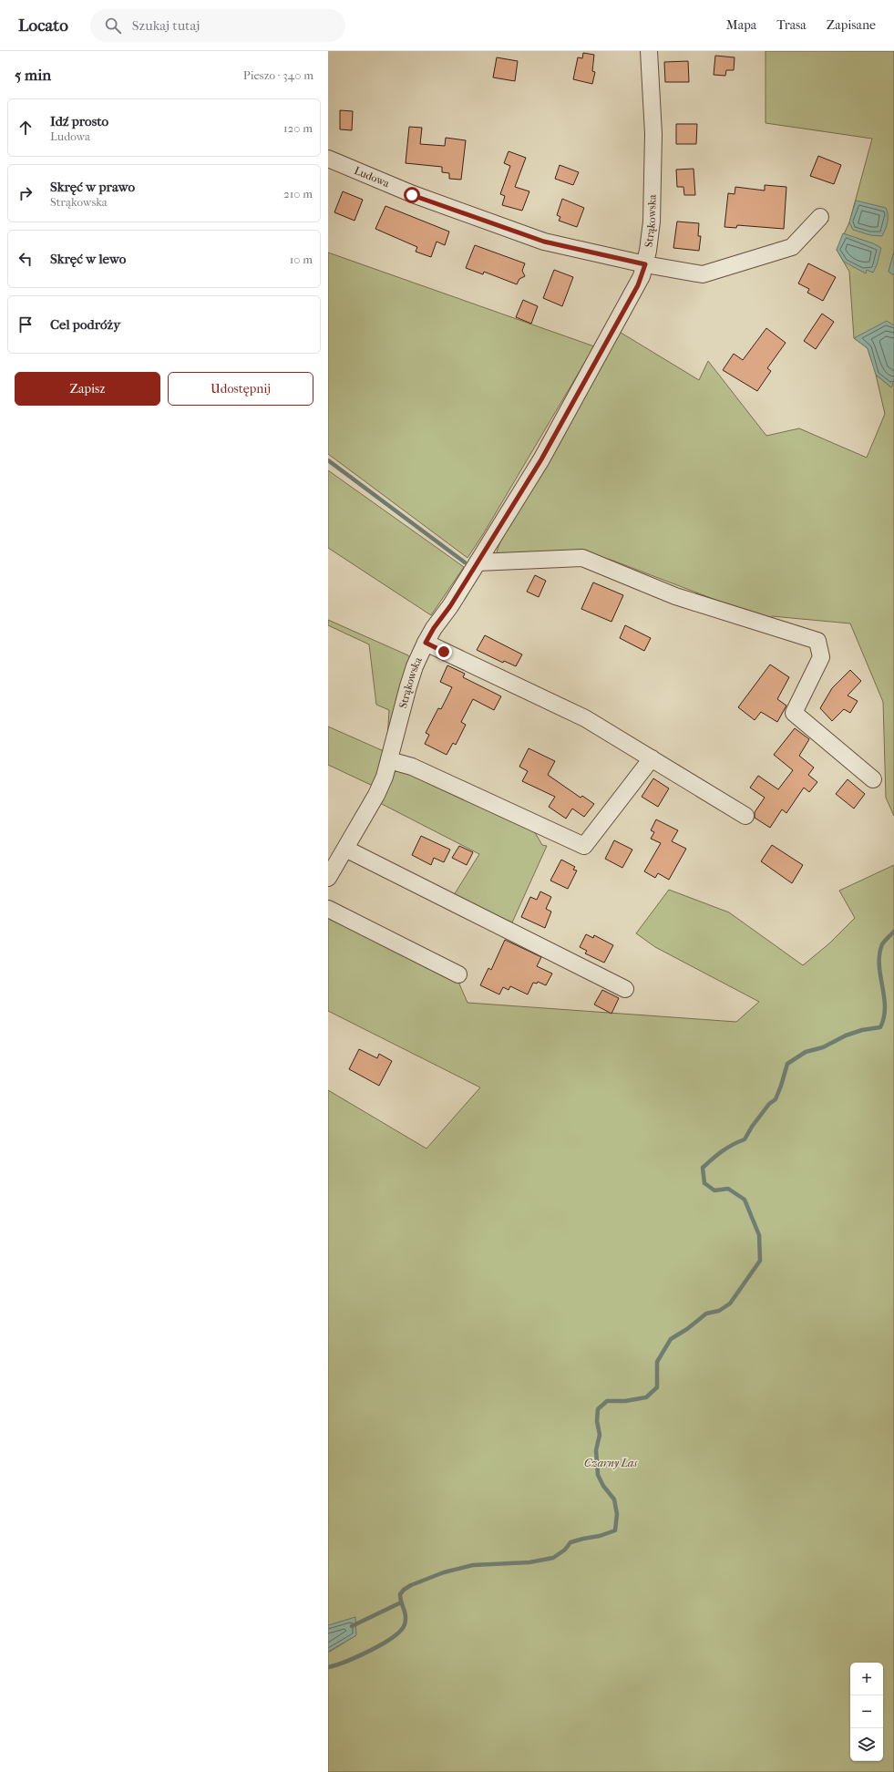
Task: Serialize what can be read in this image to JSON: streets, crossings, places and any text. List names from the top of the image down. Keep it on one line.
{"streets":{"street":["Ludowa","Strąkowska"]},"crossings":[["Ludowa","Strąkowska"]],"parks":["Czarny Las"],"page":{"header":"Locato","search":"Szukaj tutaj","nav":["Mapa","Trasa","Zapisane"],"heading":["5 min","Pieszo · 340 m"],"list":[["Idź prosto","Ludowa","120 m"],["Skręć w prawo","Strąkowska","210 m"],["Skręć w lewo","10 m"],"Cel podróży"],"buttons":["Zapisz","Udostępnij"],"map_buttons":["+","−"]}}
